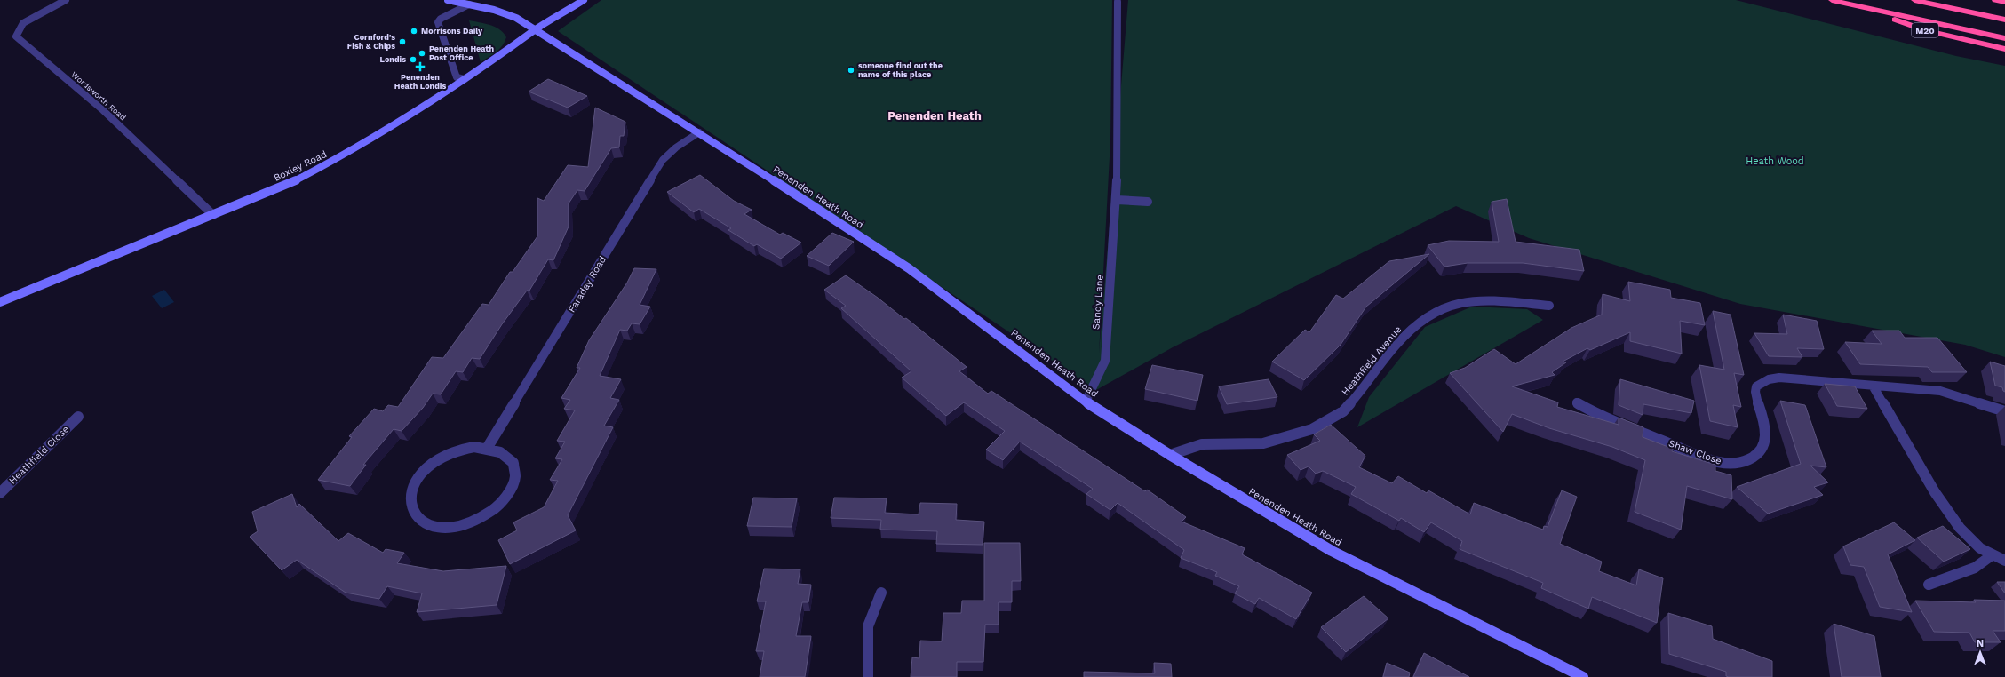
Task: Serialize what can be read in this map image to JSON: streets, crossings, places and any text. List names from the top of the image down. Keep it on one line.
{"streets":{"highway":["M20"],"street":["Wordsworth Road","Boxley Road","Penenden Heath Road","Faraday Road","Sandy Lane","Heathfield Avenue","Shaw Close","Heathfield Close"]},"crossings":[["Wordsworth Road","Boxley Road"],["Boxley Road","Penenden Heath Road"],["Penenden Heath Road","Faraday Road"],["Penenden Heath Road","Sandy Lane"],["Penenden Heath Road","Heathfield Avenue"]],"districts":["Penenden Heath"],"parks":["Heath Wood"],"places":{"other":["Morrisons Daily","Cornford's Fish & Chips","Penenden Heath Post Office","Londis","someone find out the name of this place"],"health":["Penenden Heath Londis"]},"north":"top"}
